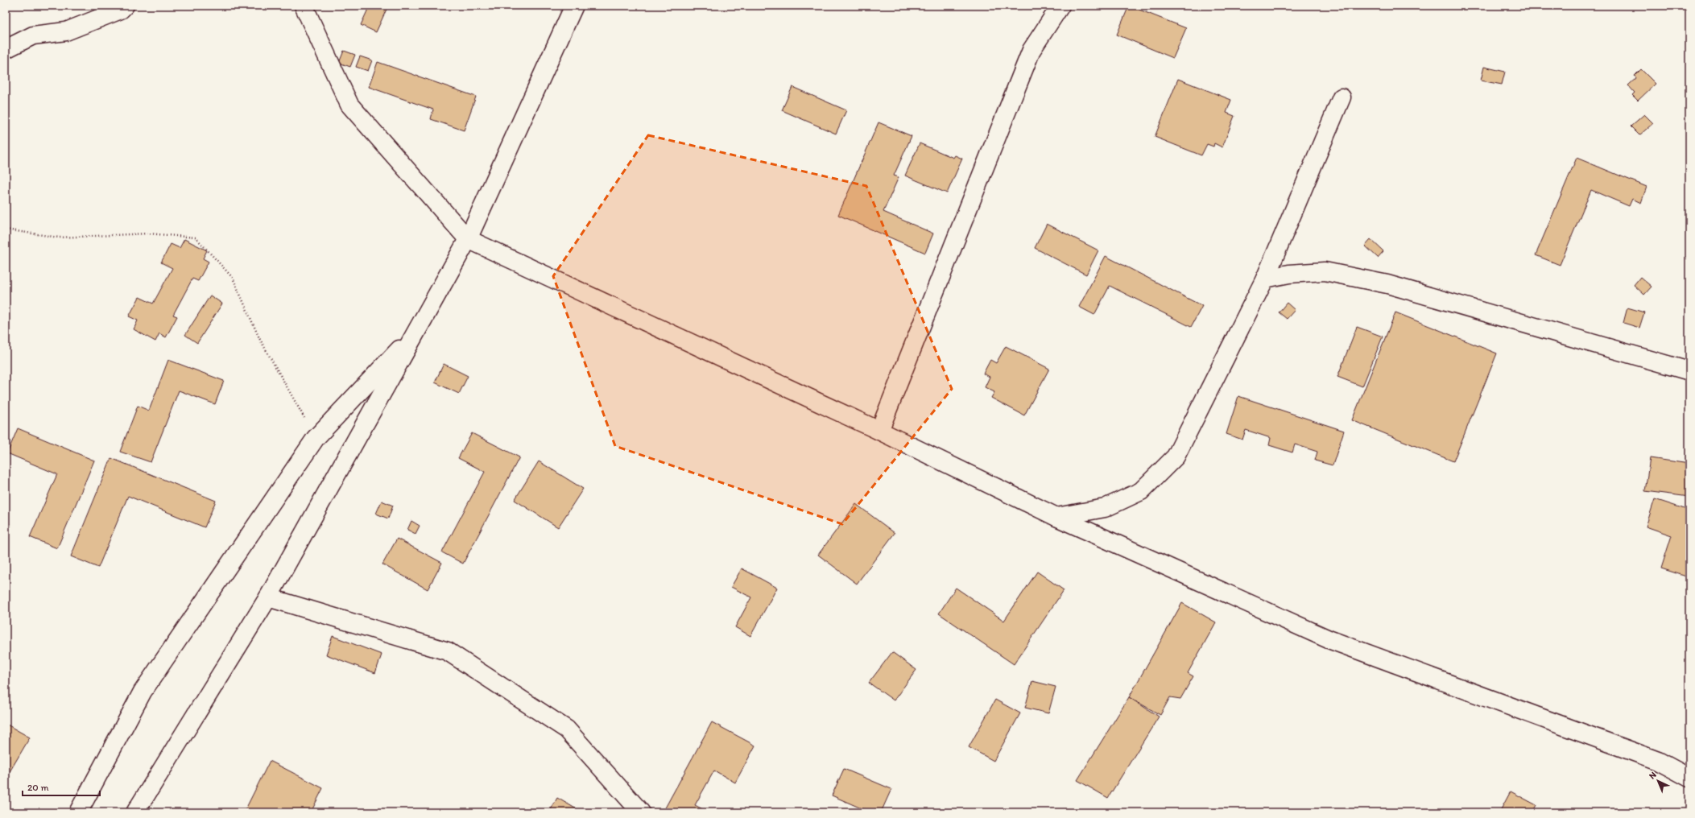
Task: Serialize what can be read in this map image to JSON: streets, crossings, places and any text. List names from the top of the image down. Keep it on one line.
{"scale_bar":"20 m","north":"top left"}
